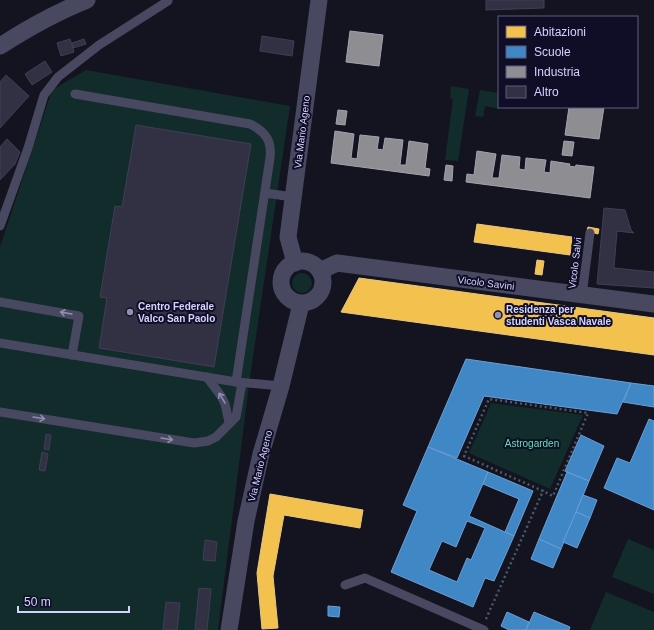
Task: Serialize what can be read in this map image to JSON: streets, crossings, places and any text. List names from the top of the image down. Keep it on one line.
{"streets":{"street":["Via Mario Ageno","Vicolo Savini"],"lane":["Vicolo Salvi"]},"crossings":[["Via Mario Ageno","Vicolo Savini"],["Vicolo Salvi","Vicolo Savini"]],"parks":["Astrogarden"],"places":["Centro Federale Valco San Paolo","Residenza per studenti Vasca Navale"],"legend":["Abitazioni","Scuole","Industria","Altro"],"scale_bar":"50 m"}
